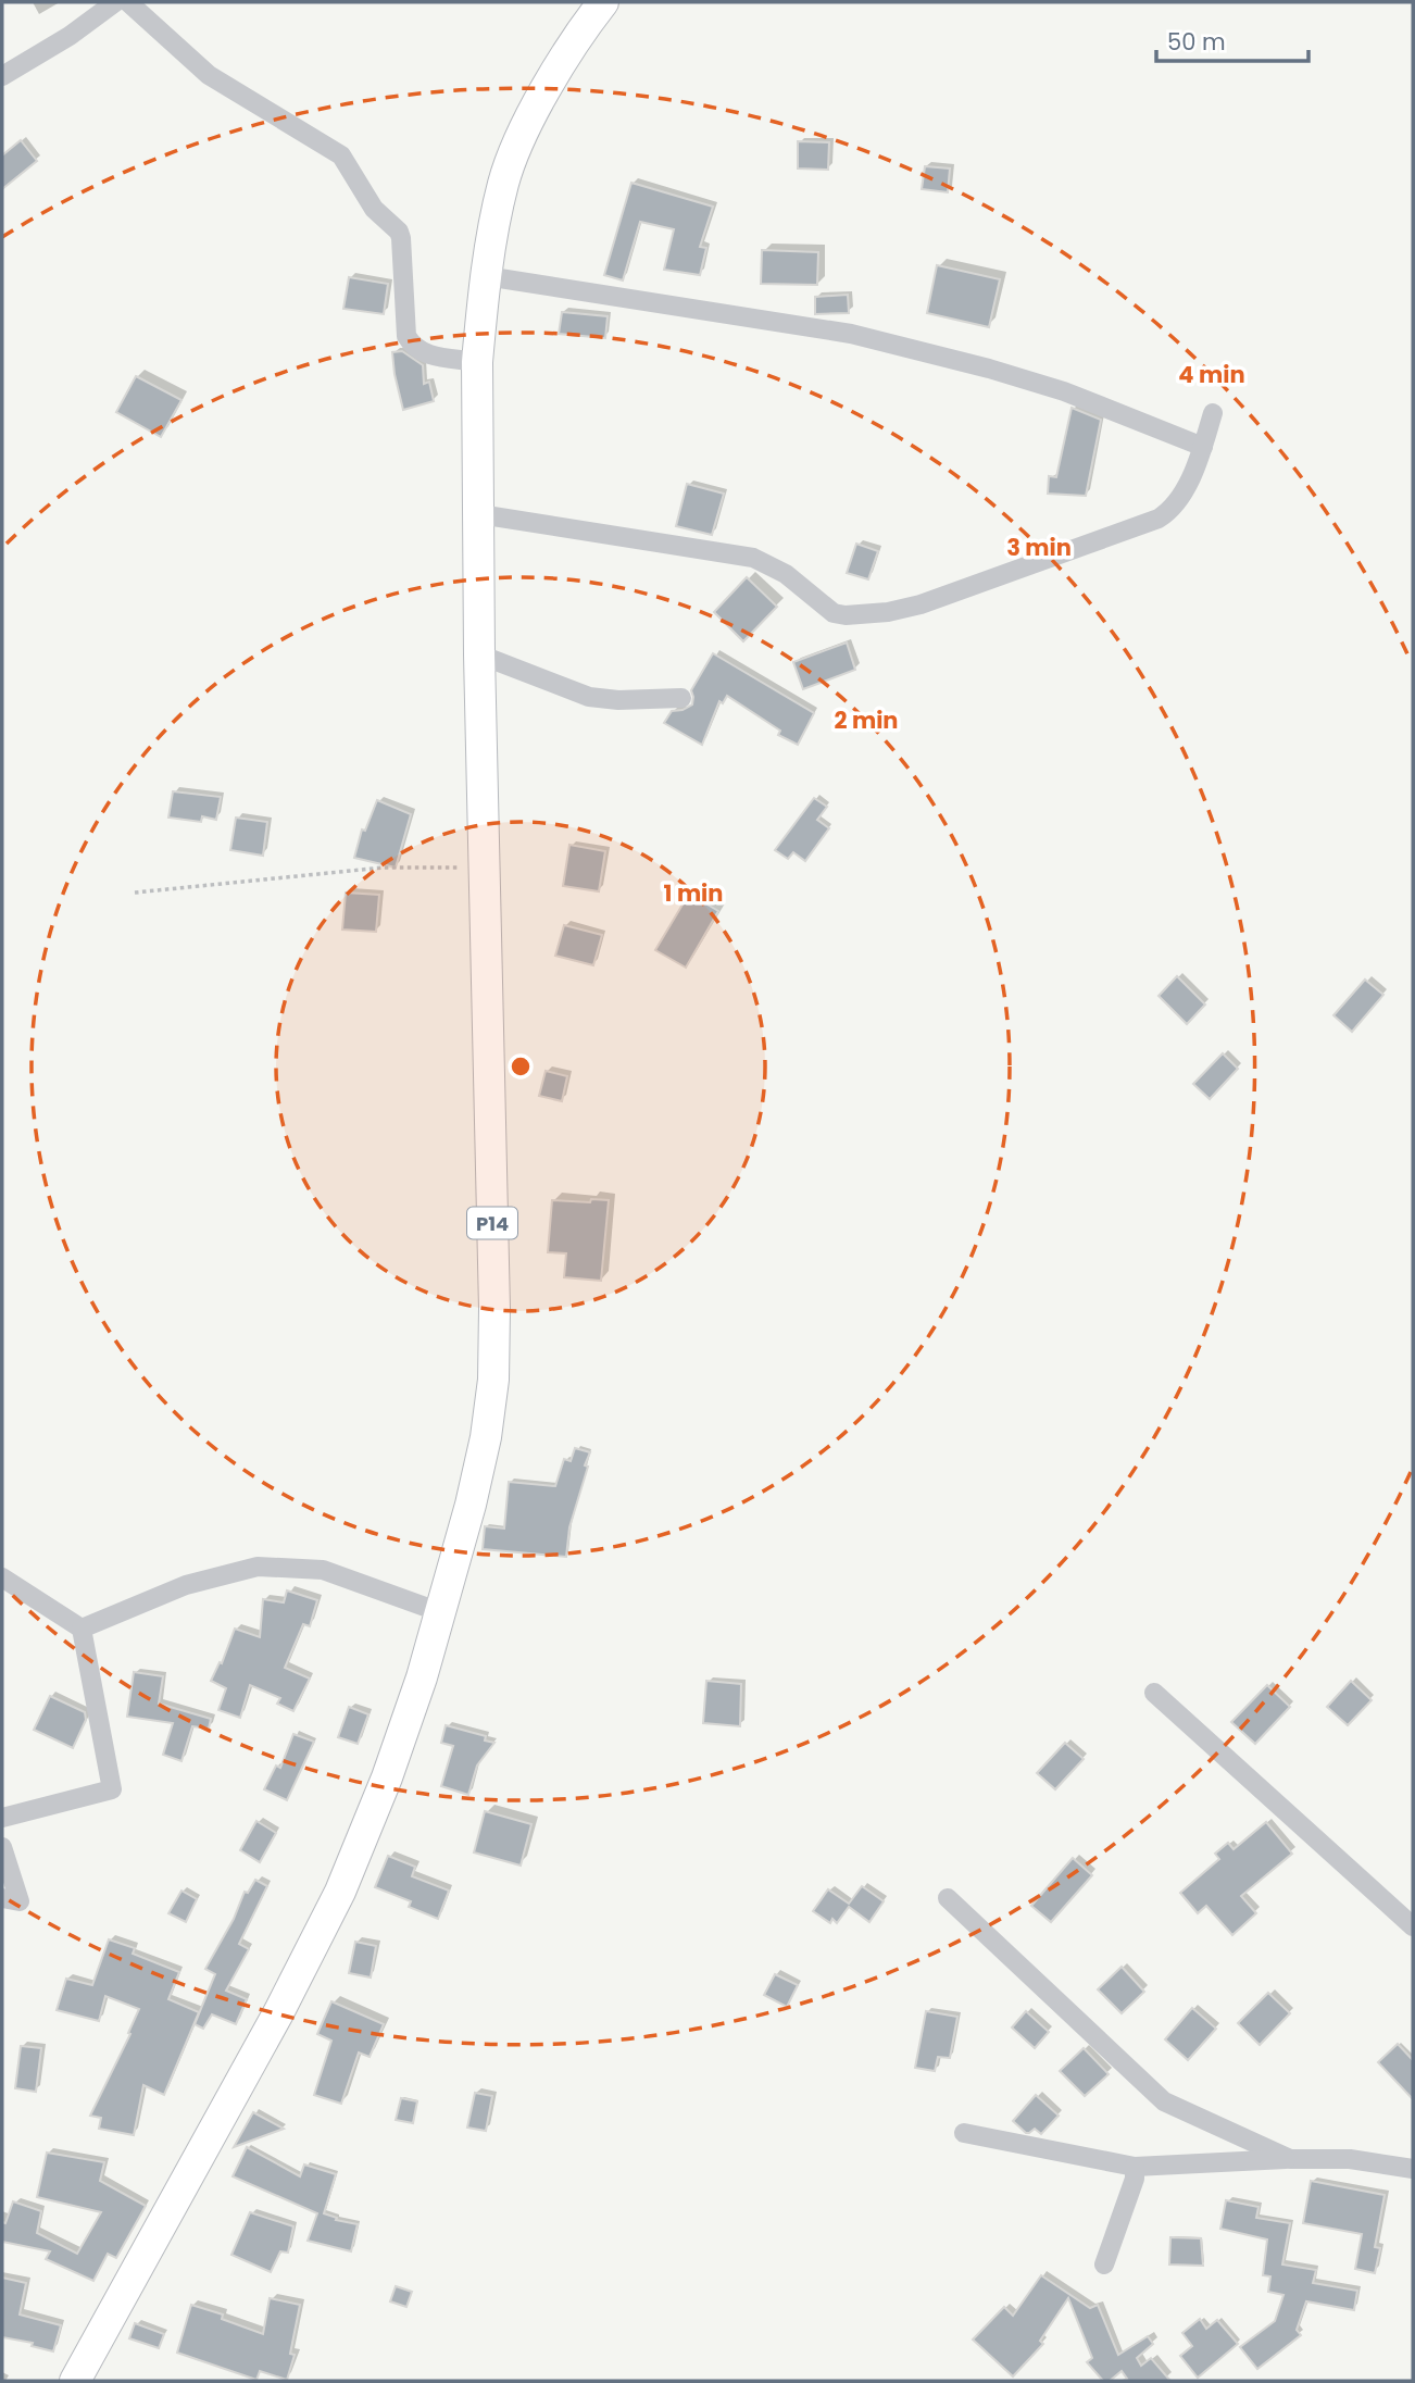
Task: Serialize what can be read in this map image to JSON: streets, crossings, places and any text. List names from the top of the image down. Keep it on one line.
{"streets":{"main road":["P14"]},"scale_bar":"50 m","rings":["4 min","3 min","2 min","1 min"]}
